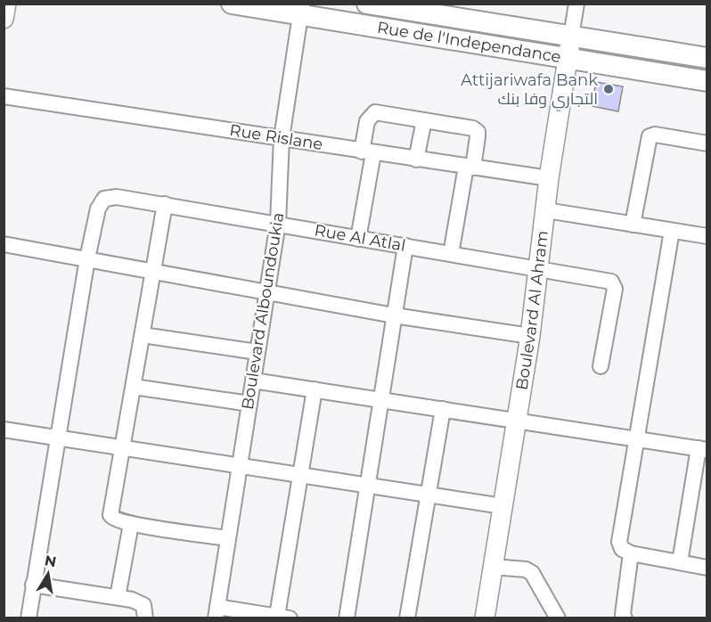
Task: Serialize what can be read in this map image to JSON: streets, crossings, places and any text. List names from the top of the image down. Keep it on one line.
{"streets":{"main road":["Rue de l'Independance"],"street":["Rue Rislane","Rue Al Atlal","Boulevard Alboundoukia","Boulevard Al Ahram"]},"crossings":[["Rue de l'Independance","Boulevard Alboundoukia"],["Rue de l'Independance","Boulevard Al Ahram"],["Rue Rislane","Boulevard Alboundoukia"],["Rue Rislane","Boulevard Al Ahram"],["Rue Al Atlal","Boulevard Alboundoukia"],["Rue Al Atlal","Boulevard Al Ahram"]],"places":["Attijariwafa Bank التجاري وفا بنك"],"north":"top"}
